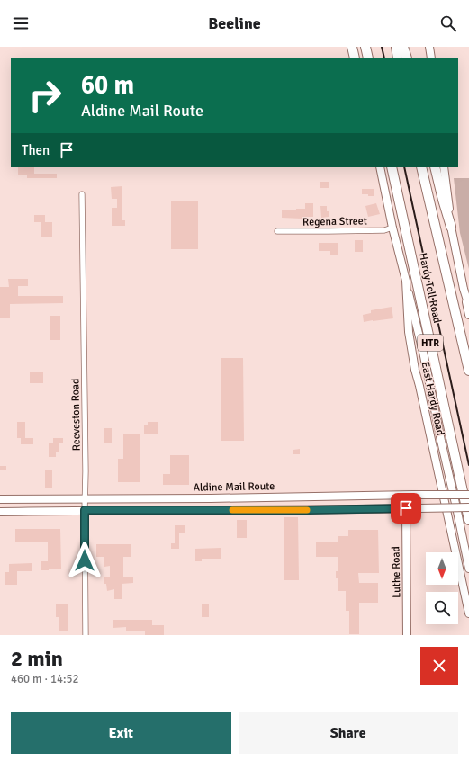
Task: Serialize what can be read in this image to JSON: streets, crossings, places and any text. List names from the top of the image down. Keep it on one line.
{"streets":{"highway":["Hardy Toll Road","HTR"],"main road":["East Hardy Road","Aldine Mail Route","Luthe Road"],"street":["Regena Street","Reeveston Road"]},"crossings":[["Regena Street","East Hardy Road"],["Reeveston Road","Aldine Mail Route"]],"north":"bottom","page":{"header":"Beeline","turn":["60 m","Aldine Mail Route"],"then":"Then","heading":["2 min","460 m · 14:52"],"buttons":["Exit","Share"]}}
